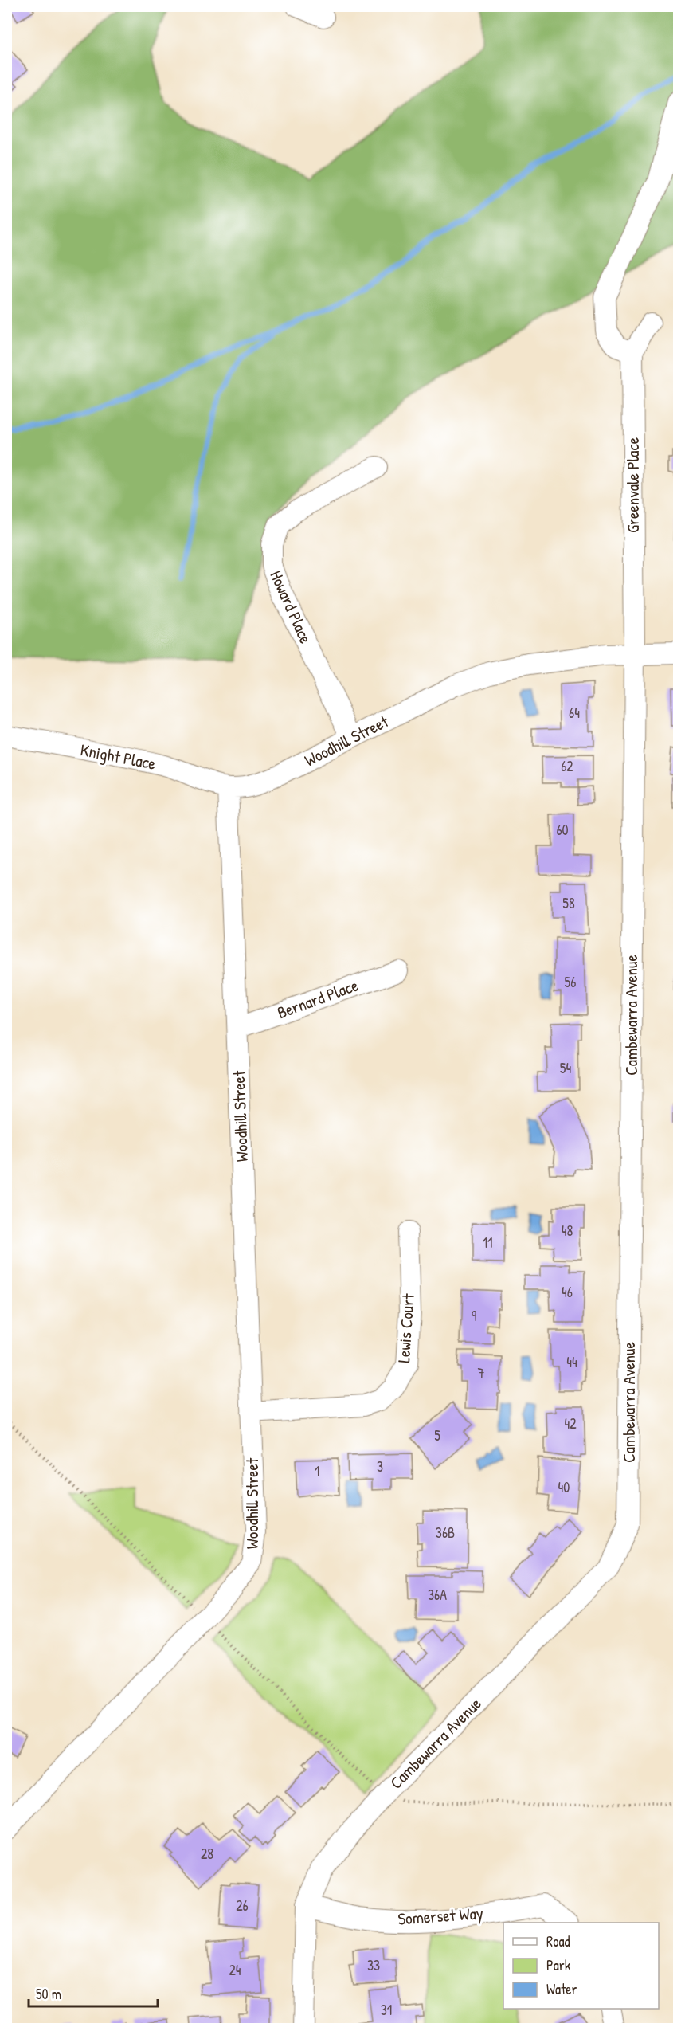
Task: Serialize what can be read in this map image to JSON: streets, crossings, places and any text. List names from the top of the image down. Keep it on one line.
{"streets":{"street":["Greenvale Place","Howard Place","Woodhill Street","Knight Place","Bernard Place","Cambewarra Avenue","Lewis Court","Somerset Way"]},"crossings":[["Greenvale Place","Woodhill Street"],["Greenvale Place","Cambewarra Avenue"],["Howard Place","Woodhill Street"],["Woodhill Street","Knight Place"],["Woodhill Street","Bernard Place"],["Woodhill Street","Cambewarra Avenue"],["Woodhill Street","Lewis Court"],["Cambewarra Avenue","Somerset Way"]],"house_numbers":["64","62","60","58","56","54","48","11","46","9","44","7","42","5","3","1","40","36B","36A","28","26","33","24","31"],"legend":["Road","Park","Water"],"scale_bar":"50 m"}
